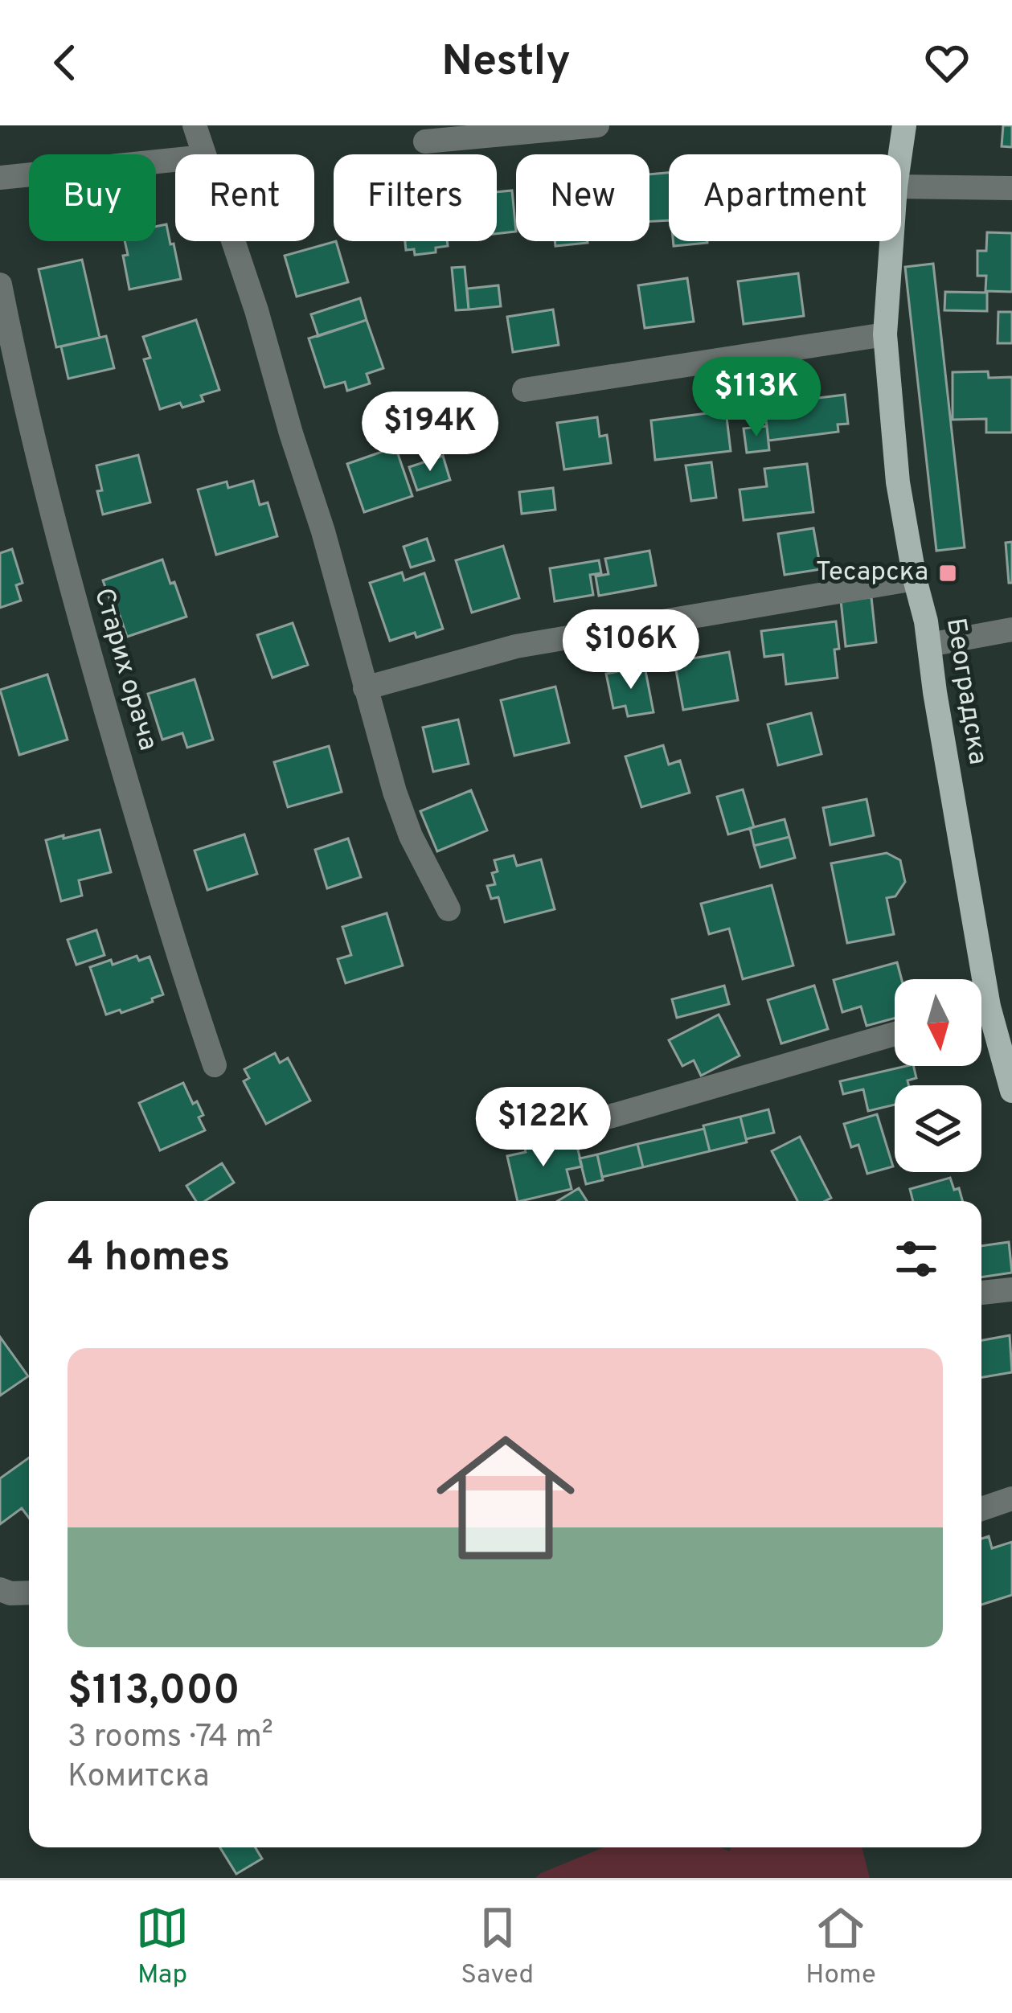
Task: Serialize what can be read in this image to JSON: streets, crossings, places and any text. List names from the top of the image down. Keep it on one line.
{"streets":{"main road":["Београдска"],"street":["Старих орача"]},"places":{"transit":["Тесарска"]},"north":"bottom","page":{"header":"Nestly","chip":["Buy","Rent","Filters","New","Apartment"],"price":["$113K","$194K","$106K","$122K"],"heading":"4 homes","list":[{"name":"$113,000","note":"3 rooms · 74 m² · Комитска"}],"tabs":["Map","Saved","Home"]}}
